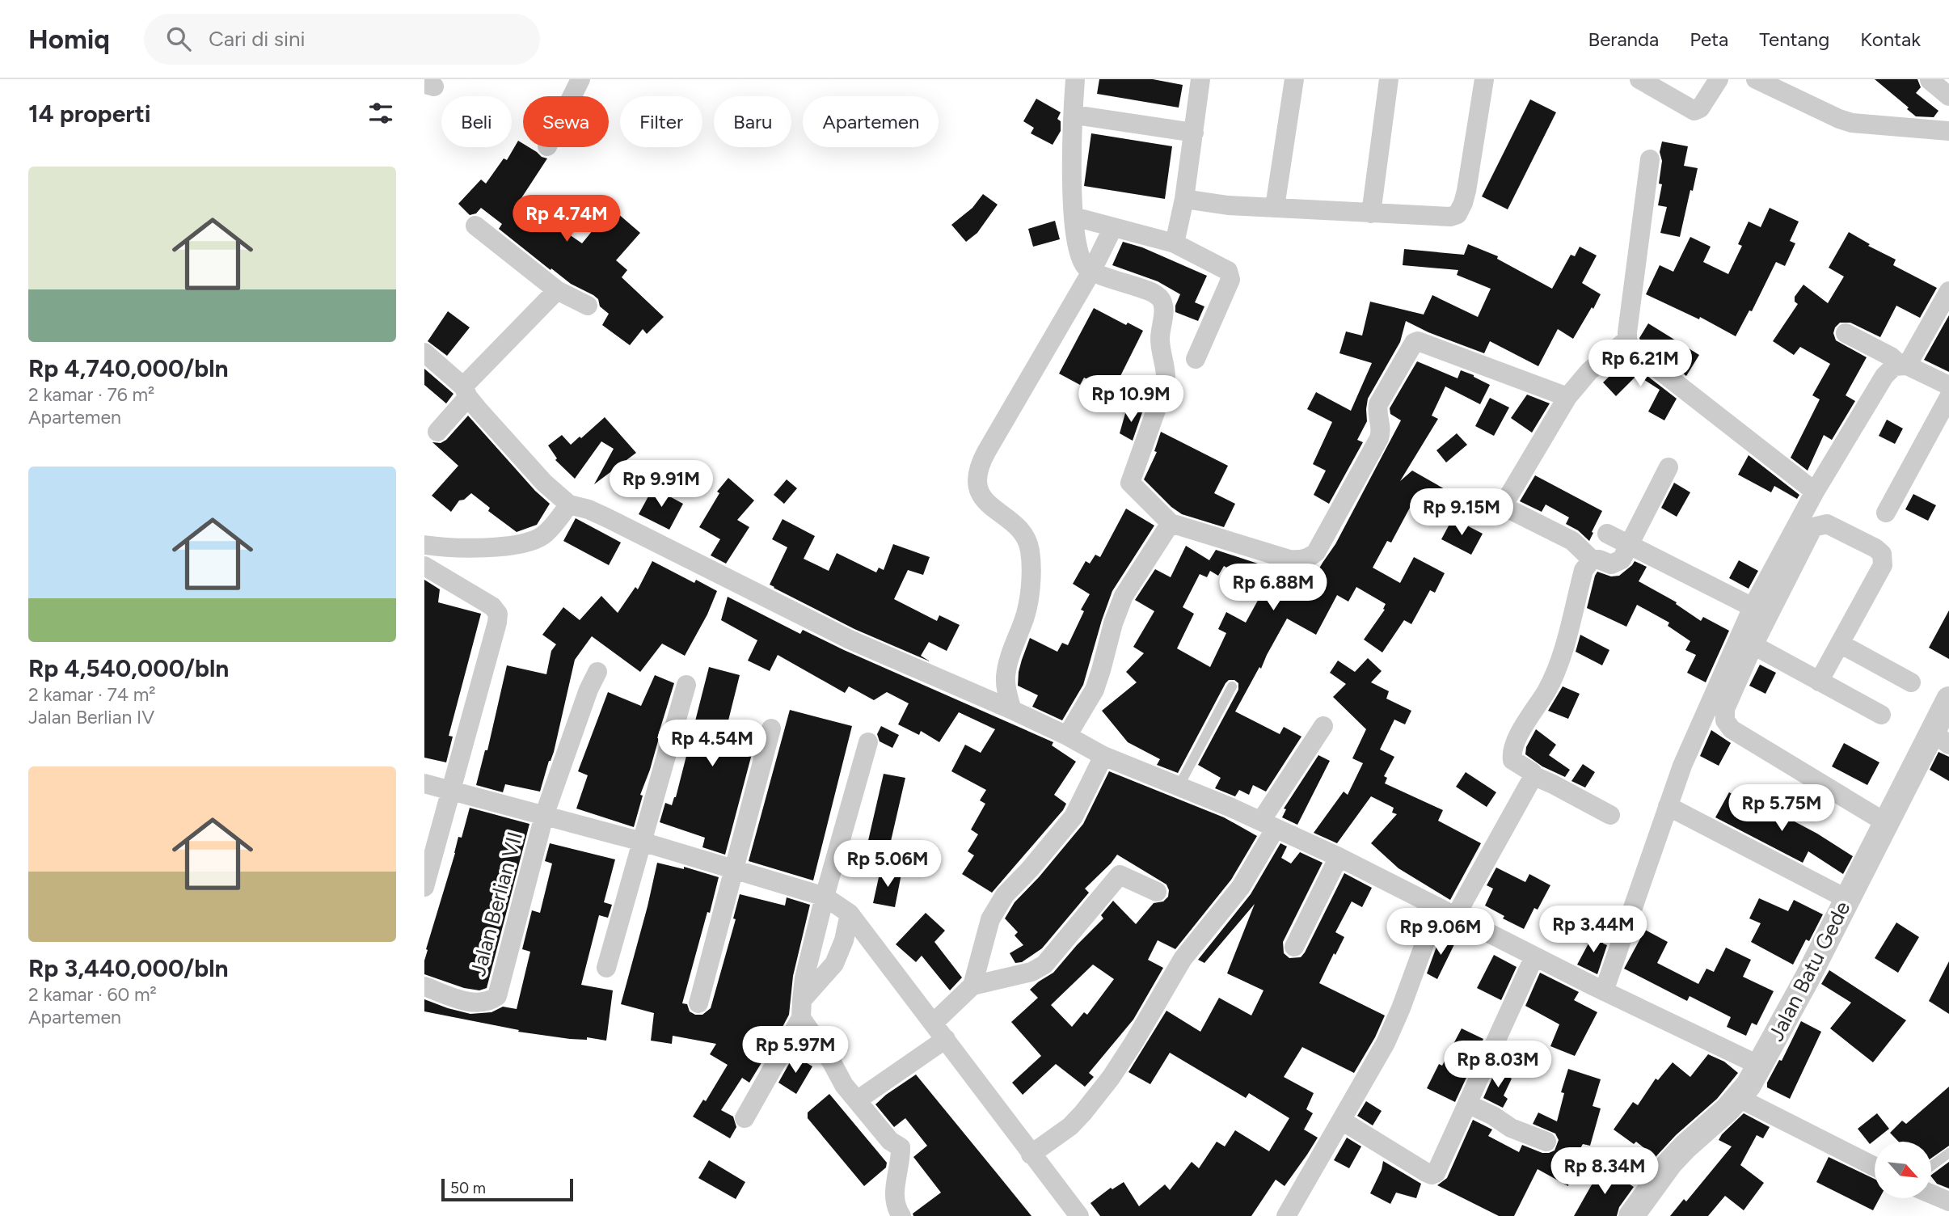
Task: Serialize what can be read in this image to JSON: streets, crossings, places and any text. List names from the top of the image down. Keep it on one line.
{"streets":{"street":["Jalan Berlian VII","Jalan Batu Gede"]},"scale_bar":"50 m","north":"bottom right","page":{"header":"Homiq","search":"Cari di sini","nav":["Beranda","Peta","Tentang","Kontak"],"heading":"14 properti","chip":["Beli","Sewa","Filter","Baru","Apartemen"],"list":[{"name":"Rp 4,740,000/bln","note":"2 kamar · 76 m² · Apartemen"},{"name":"Rp 4,540,000/bln","note":"2 kamar · 74 m² · Jalan Berlian IV"},{"name":"Rp 3,440,000/bln","note":"2 kamar · 60 m² · Apartemen"}],"price":["Rp 4.74M","Rp 6.21M","Rp 10.9M","Rp 9.91M","Rp 9.15M","Rp 6.88M","Rp 4.54M","Rp 5.75M","Rp 5.06M","Rp 3.44M","Rp 9.06M","Rp 5.97M","Rp 8.03M","Rp 8.34M"],"scale":"50 m"}}
